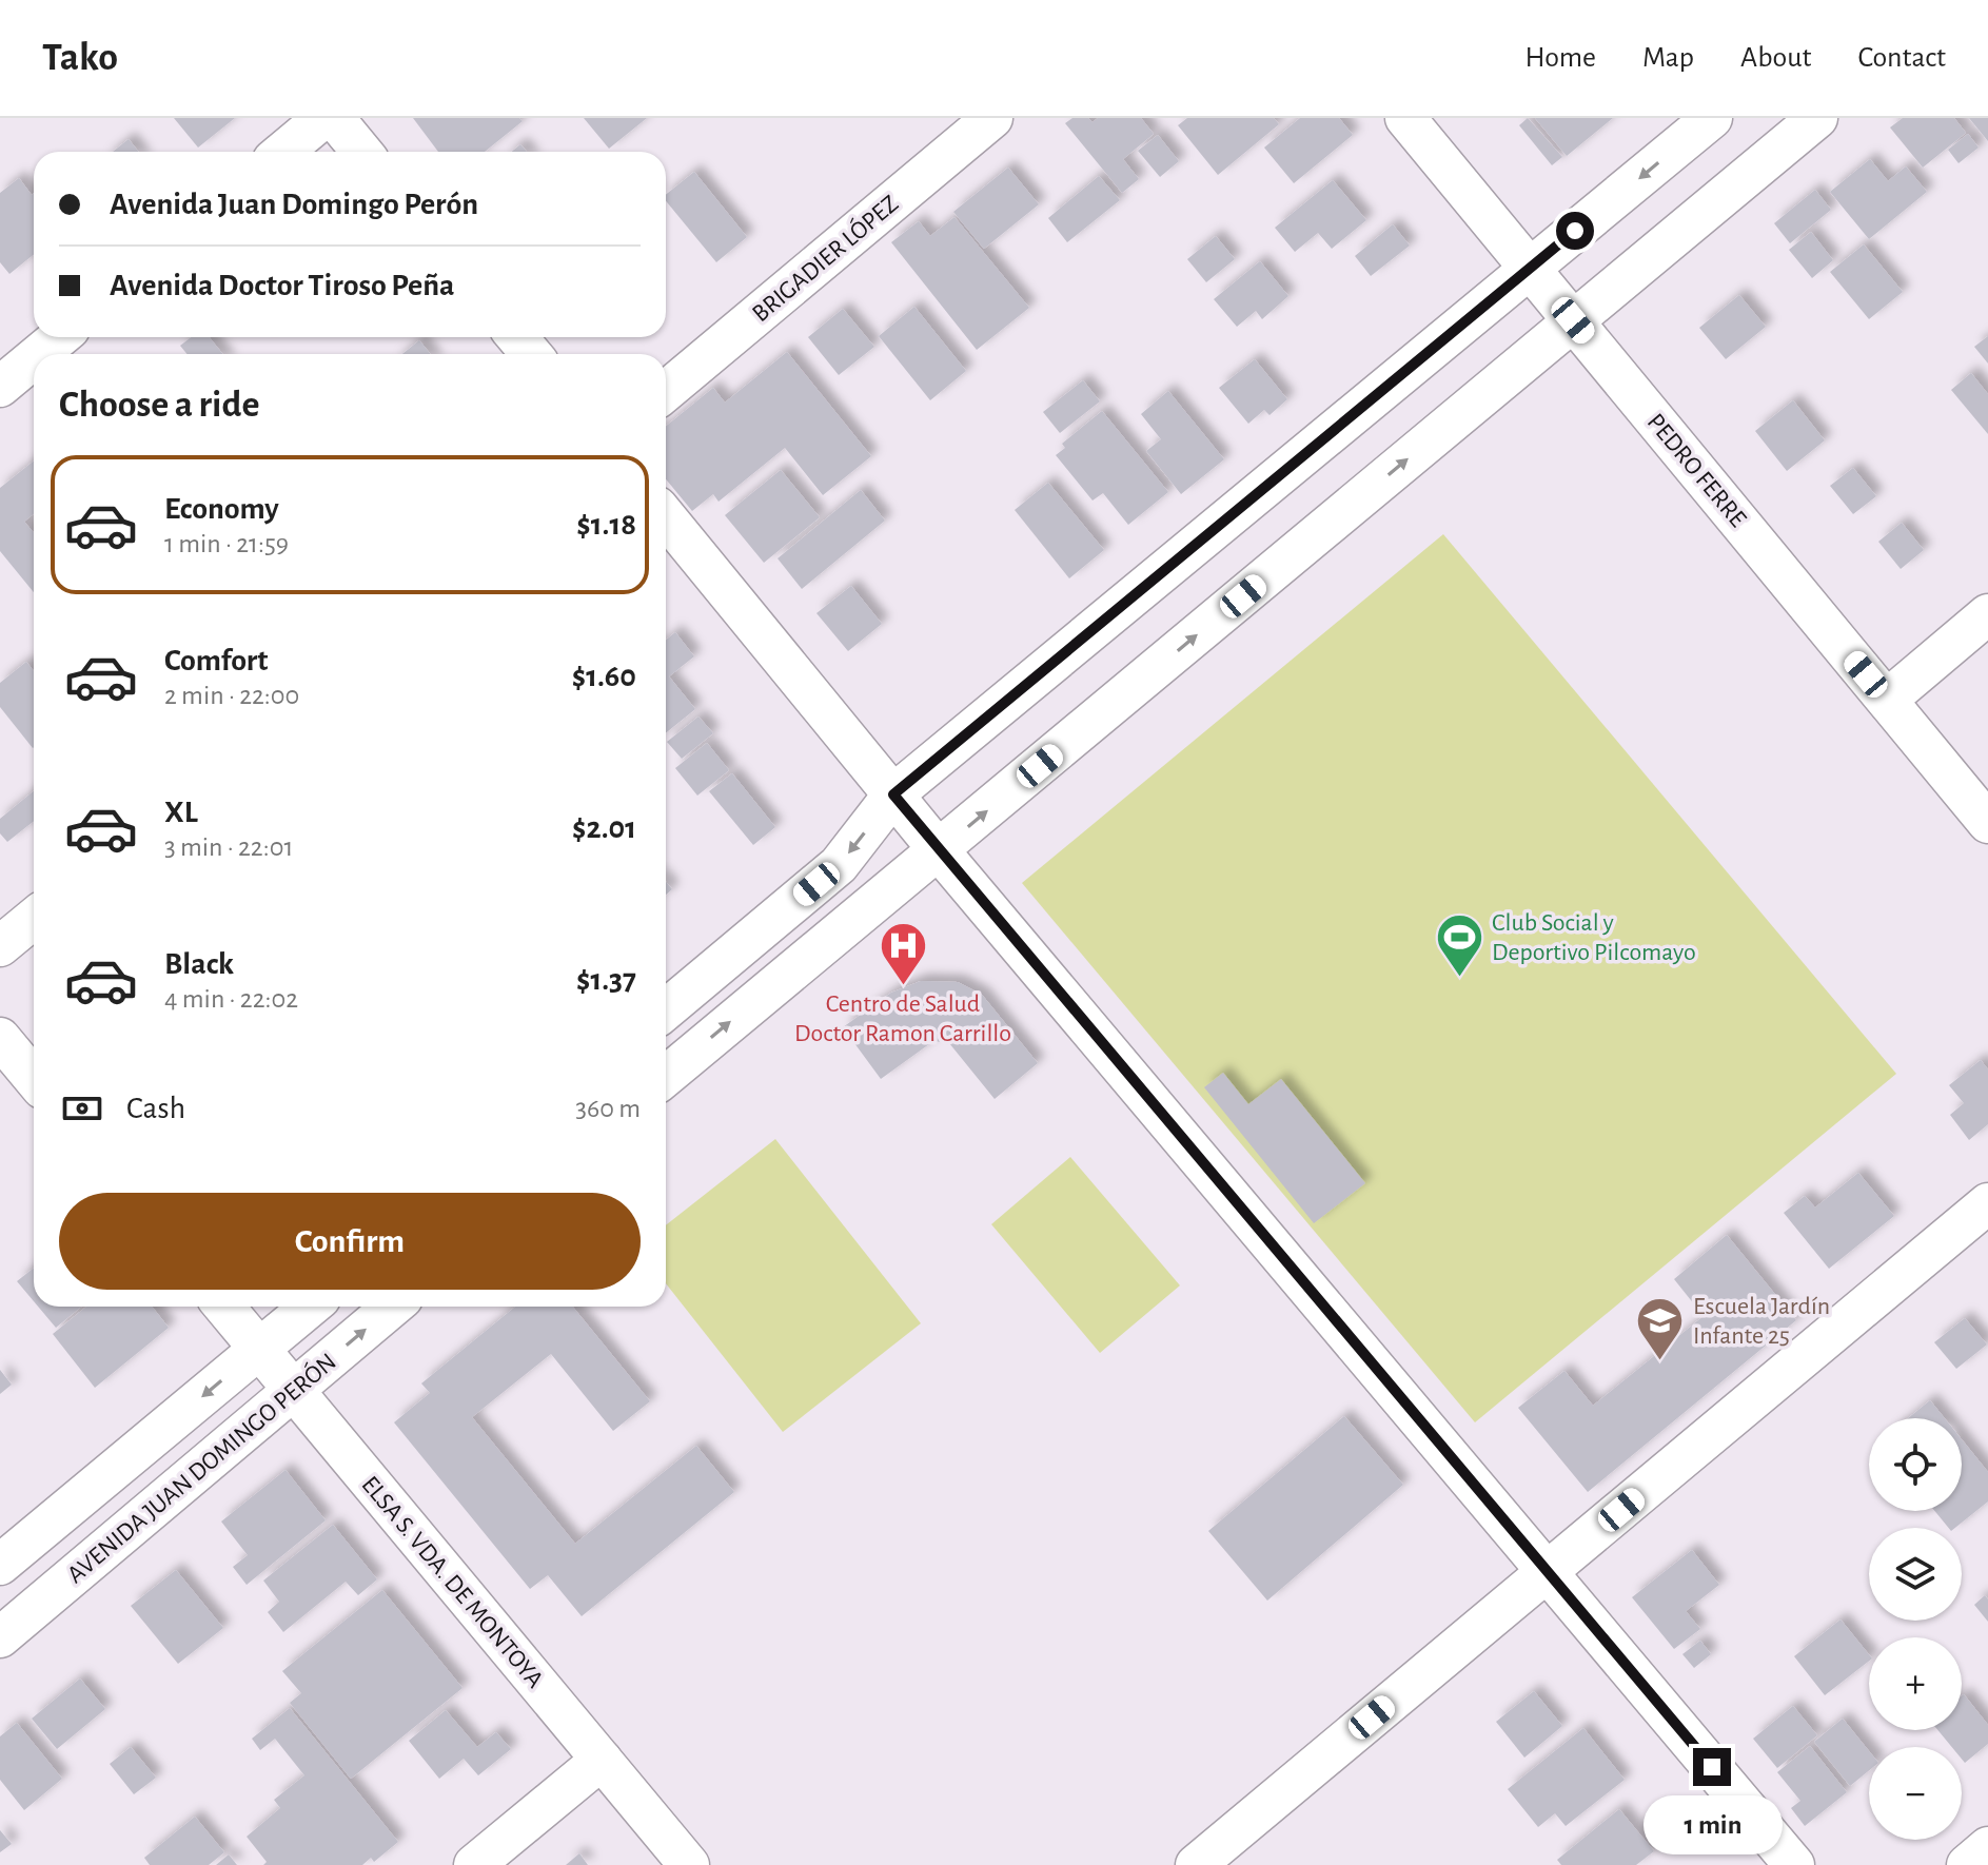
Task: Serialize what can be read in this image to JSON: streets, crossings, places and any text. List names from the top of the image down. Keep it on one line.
{"streets":{"street":["BRIGADIER LÓPEZ","PEDRO FERRE","AVENIDA JUAN DOMINGO PERÓN","ELSA S. VDA. DE MONTOYA"]},"crossings":[["AVENIDA JUAN DOMINGO PERÓN","ELSA S. VDA. DE MONTOYA"]],"places":{"sports":["Club Social y Deportivo Pilcomayo"],"hospital":["Centro de Salud Doctor Ramon Carrillo"],"school or university":["Escuela Jardín Infante 25"]},"page":{"header":"Tako","nav":["Home","Map","About","Contact"],"banner":["Avenida Juan Domingo Perón","Avenida Doctor Tiroso Peña"],"heading":"Choose a ride","list":[{"name":"Economy","note":"1 min · 21:59","value":"$1.18"},{"name":"Comfort","note":"2 min · 22:00","value":"$1.60"},{"name":"XL","note":"3 min · 22:01","value":"$2.01"},{"name":"Black","note":"4 min · 22:02","value":"$1.37"}],"pay":["Cash","360 m"],"buttons":"Confirm","map_buttons":["+","−"],"bubble":"1 min"}}
